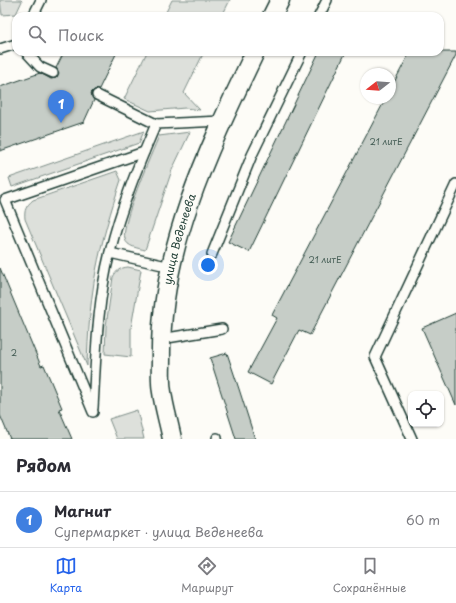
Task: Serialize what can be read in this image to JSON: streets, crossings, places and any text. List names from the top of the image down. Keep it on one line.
{"streets":{"street":["улица Веденеева"]},"house_numbers":["21 литЕ","21 литЕ","2"],"north":"left","page":{"search":"Поиск","pins":"1","heading":"Рядом","list":[{"mark":"1","name":"Магнит","note":"Супермаркет · улица Веденеева","value":"60 m"}],"nav":["Карта","Маршрут","Сохранённые"]}}
